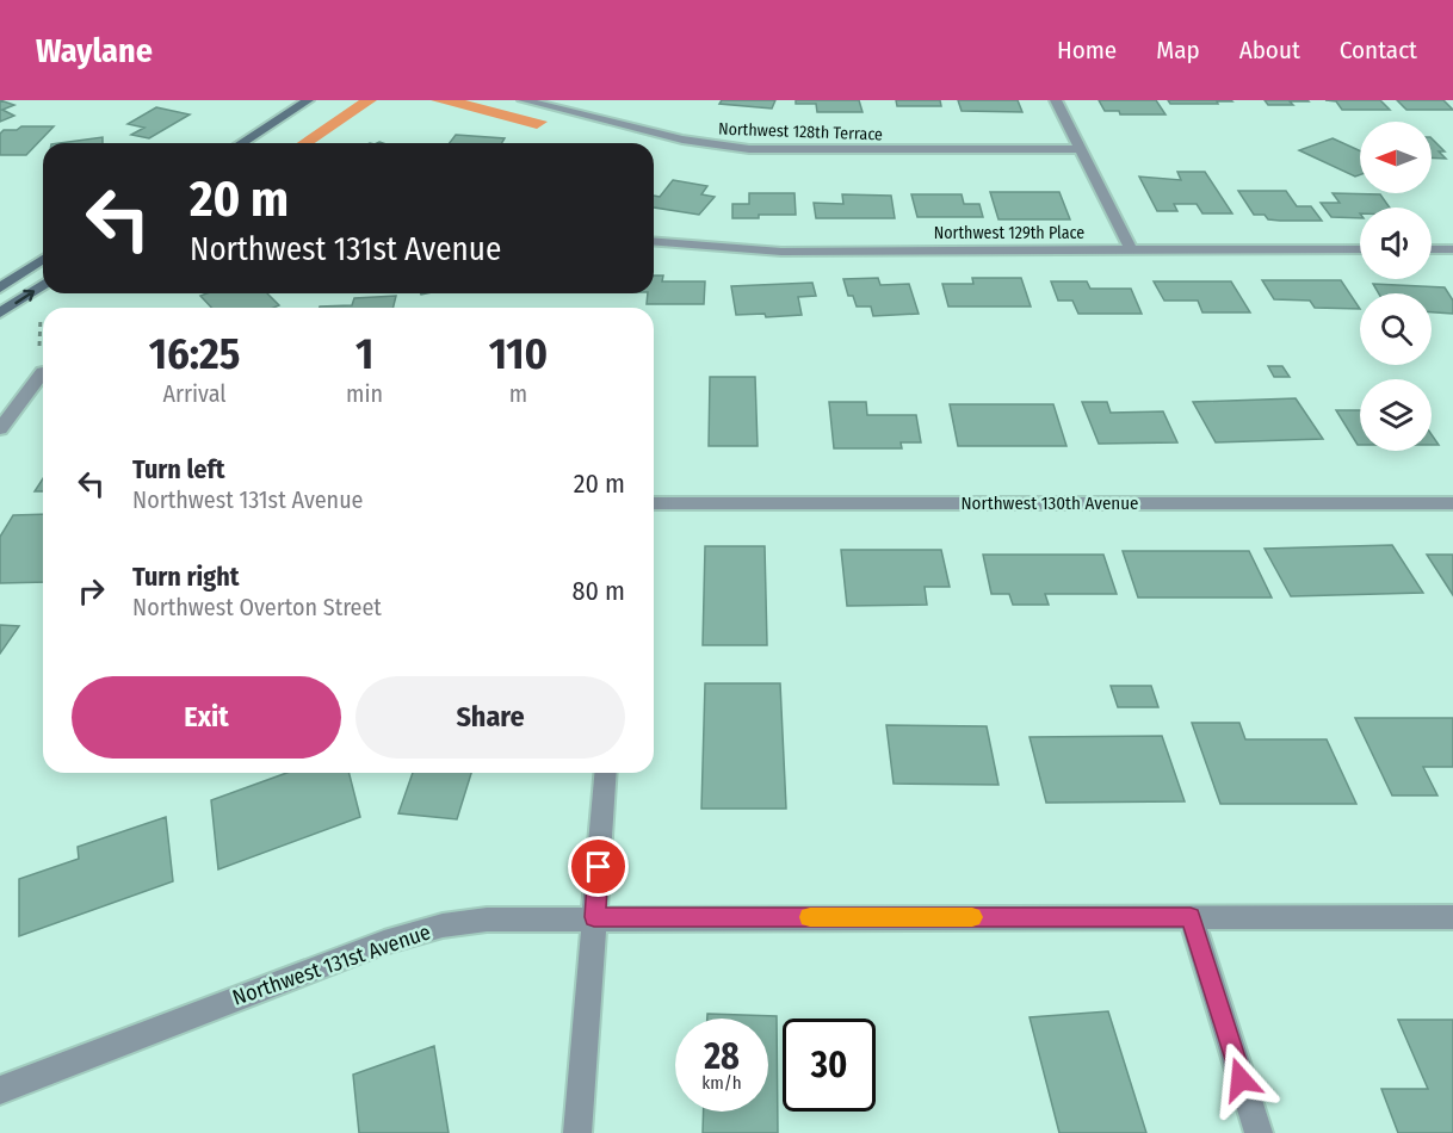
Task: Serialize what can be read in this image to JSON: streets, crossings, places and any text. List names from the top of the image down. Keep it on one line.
{"streets":{"street":["Northwest 128th Terrace","Northwest 129th Place","Northwest 130th Avenue","Northwest 131st Avenue"]},"north":"left","page":{"header":"Waylane","nav":["Home","Map","About","Contact"],"turn":["20 m","Northwest 131st Avenue"],"eta":["16:25","Arrival","1","min","110","m"],"list":[{"name":"Turn left","note":"Northwest 131st Avenue","value":"20 m"},{"name":"Turn right","note":"Northwest Overton Street","value":"80 m"}],"buttons":["Exit","Share"],"speed":"28 km/h","limit":"30"}}
